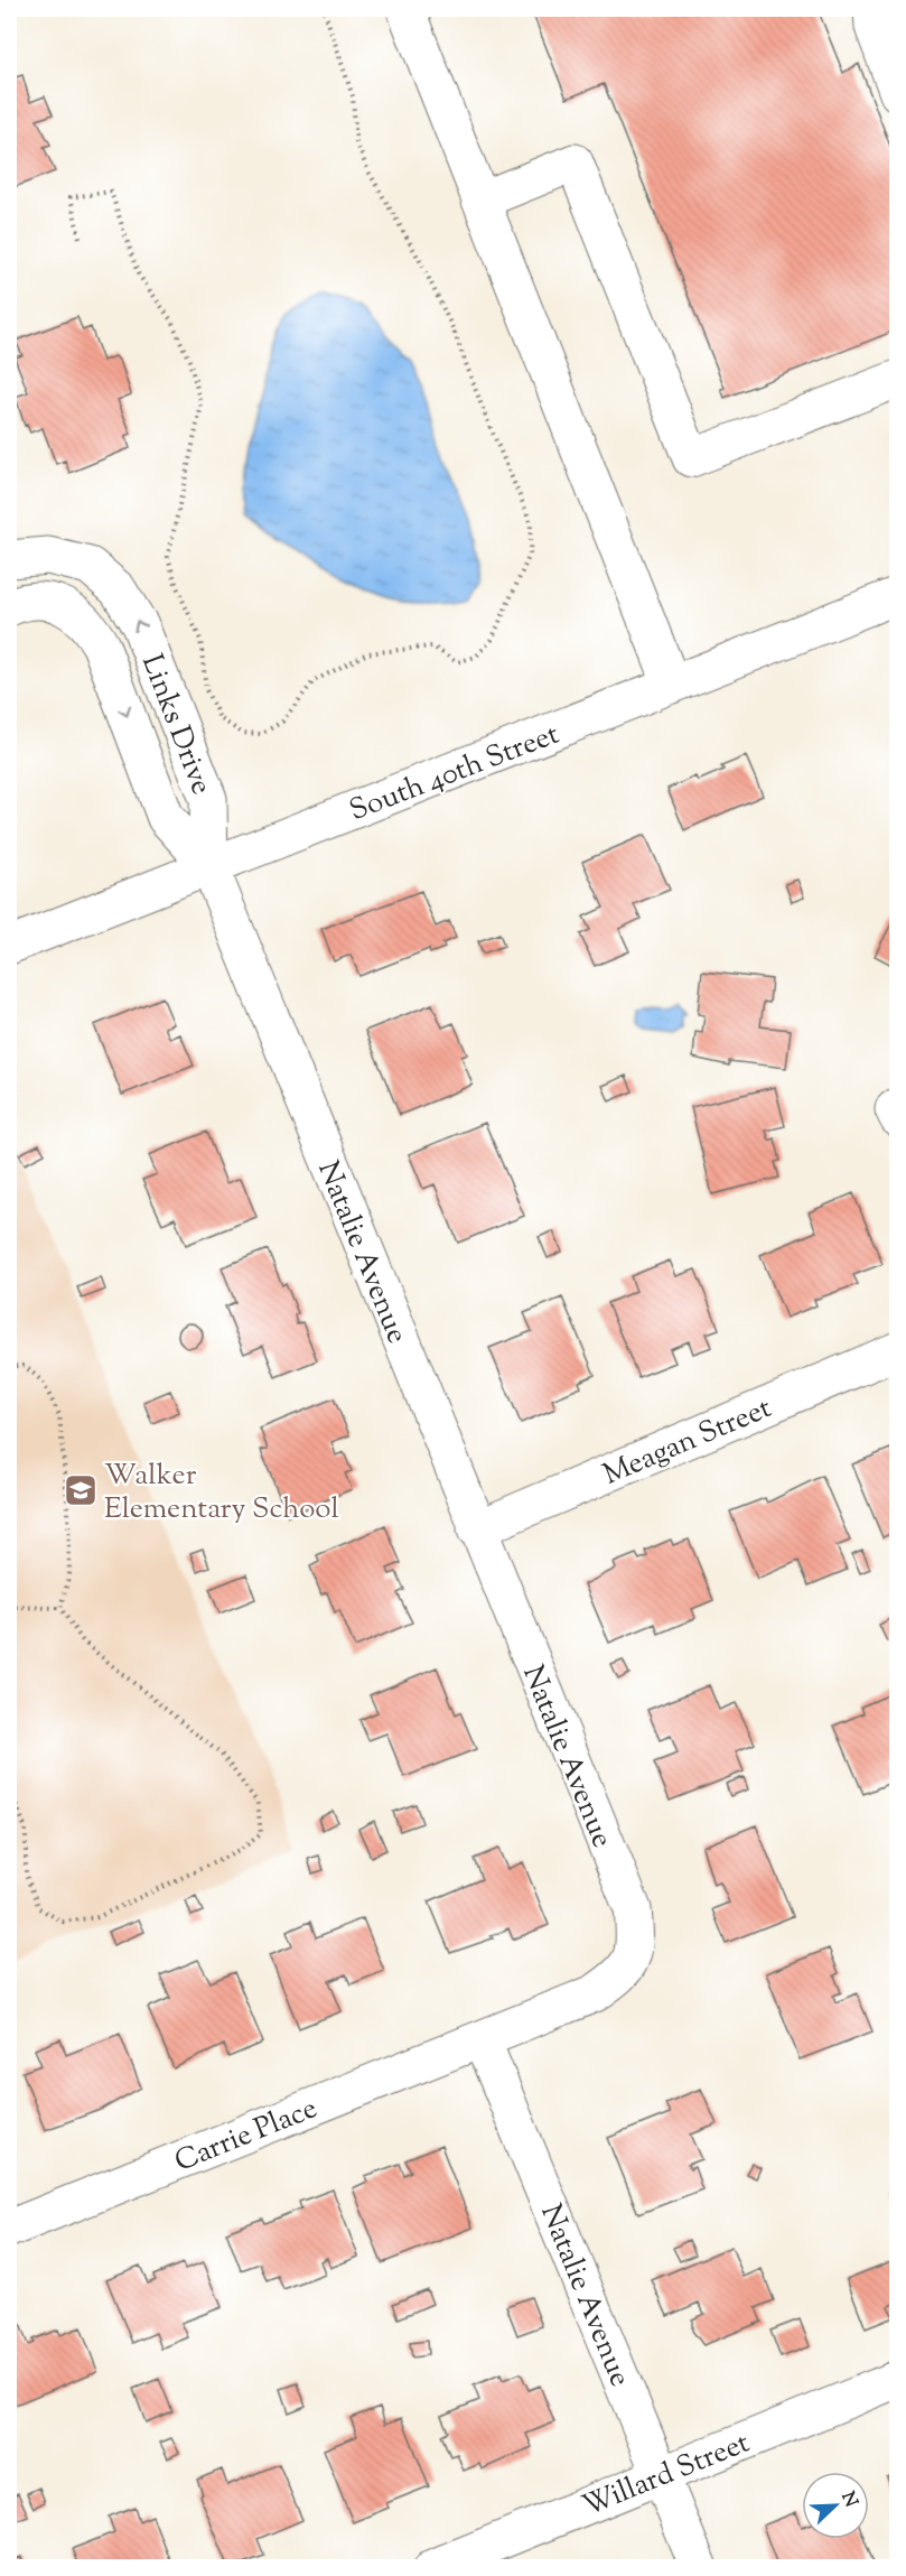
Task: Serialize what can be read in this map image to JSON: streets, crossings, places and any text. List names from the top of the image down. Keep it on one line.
{"streets":{"street":["Links Drive","South 40th Street","Natalie Avenue","Meagan Street","Carrie Place","Willard Street"]},"crossings":[["Links Drive","South 40th Street"],["Links Drive","Natalie Avenue"],["South 40th Street","Natalie Avenue"],["Natalie Avenue","Meagan Street"],["Natalie Avenue","Carrie Place"],["Natalie Avenue","Willard Street"]],"places":{"school or university":["Walker Elementary School"]},"north":"top right"}
